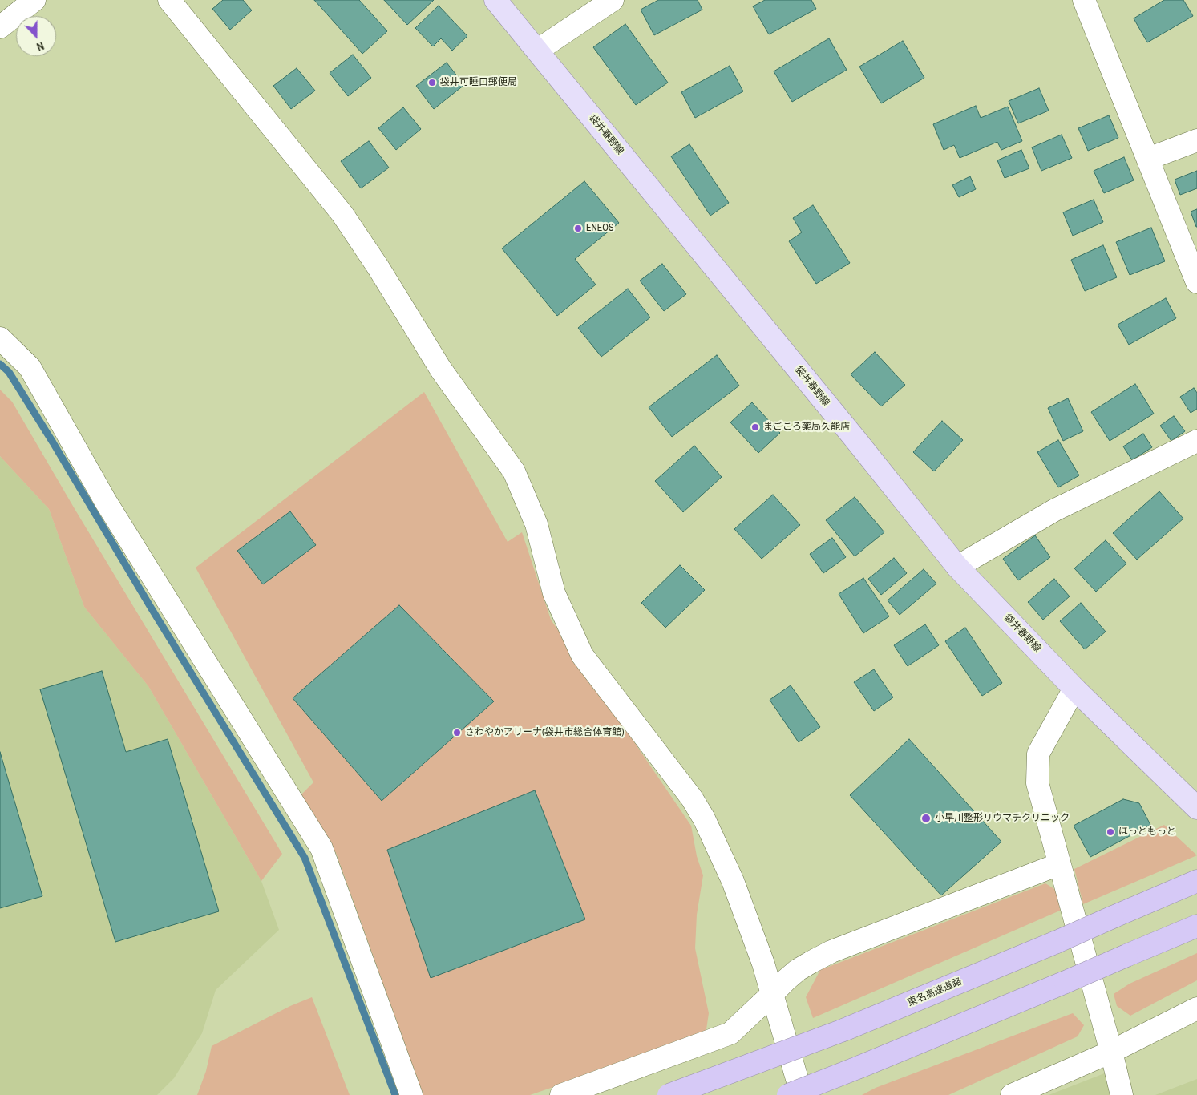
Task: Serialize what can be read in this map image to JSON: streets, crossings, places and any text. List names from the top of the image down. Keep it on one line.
{"streets":{"highway":["東名高速道路"],"main road":["袋井春野線"]},"places":["袋井可睡口郵便局","ENEOS","まごころ薬局久能店","さわやかアリーナ(袋井市総合体育館)","小早川整形リウマチクリニック","ほっともっと"],"north":"bottom"}
